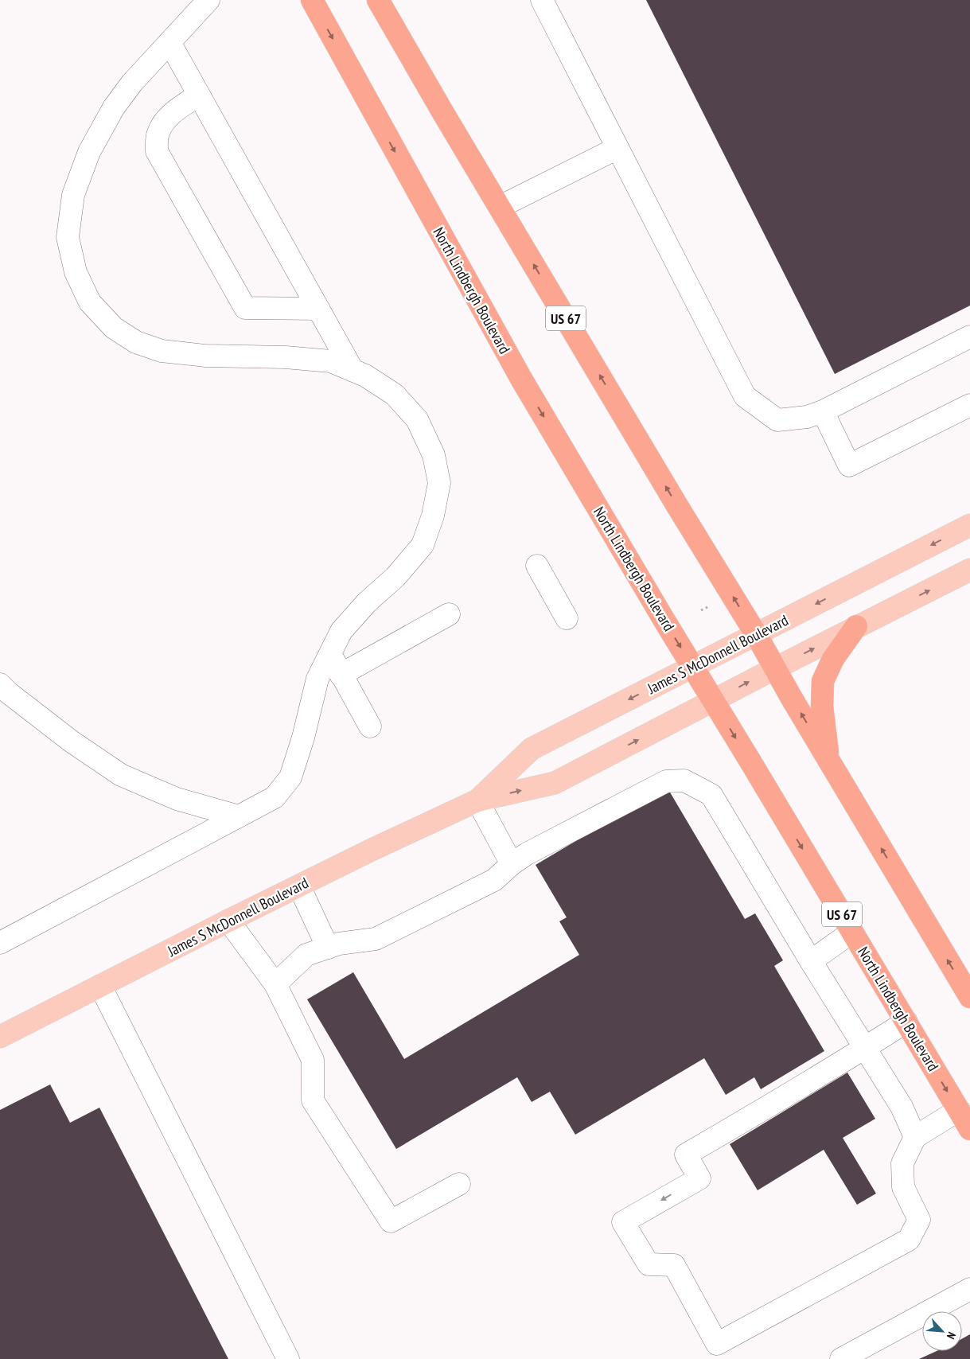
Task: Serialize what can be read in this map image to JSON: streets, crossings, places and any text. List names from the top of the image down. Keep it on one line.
{"streets":{"highway":["North Lindbergh Boulevard","US 67"],"main road":["James S McDonnell Boulevard"]},"crossings":[["North Lindbergh Boulevard","James S McDonnell Boulevard"],["US 67","James S McDonnell Boulevard"]],"north":"bottom right"}
